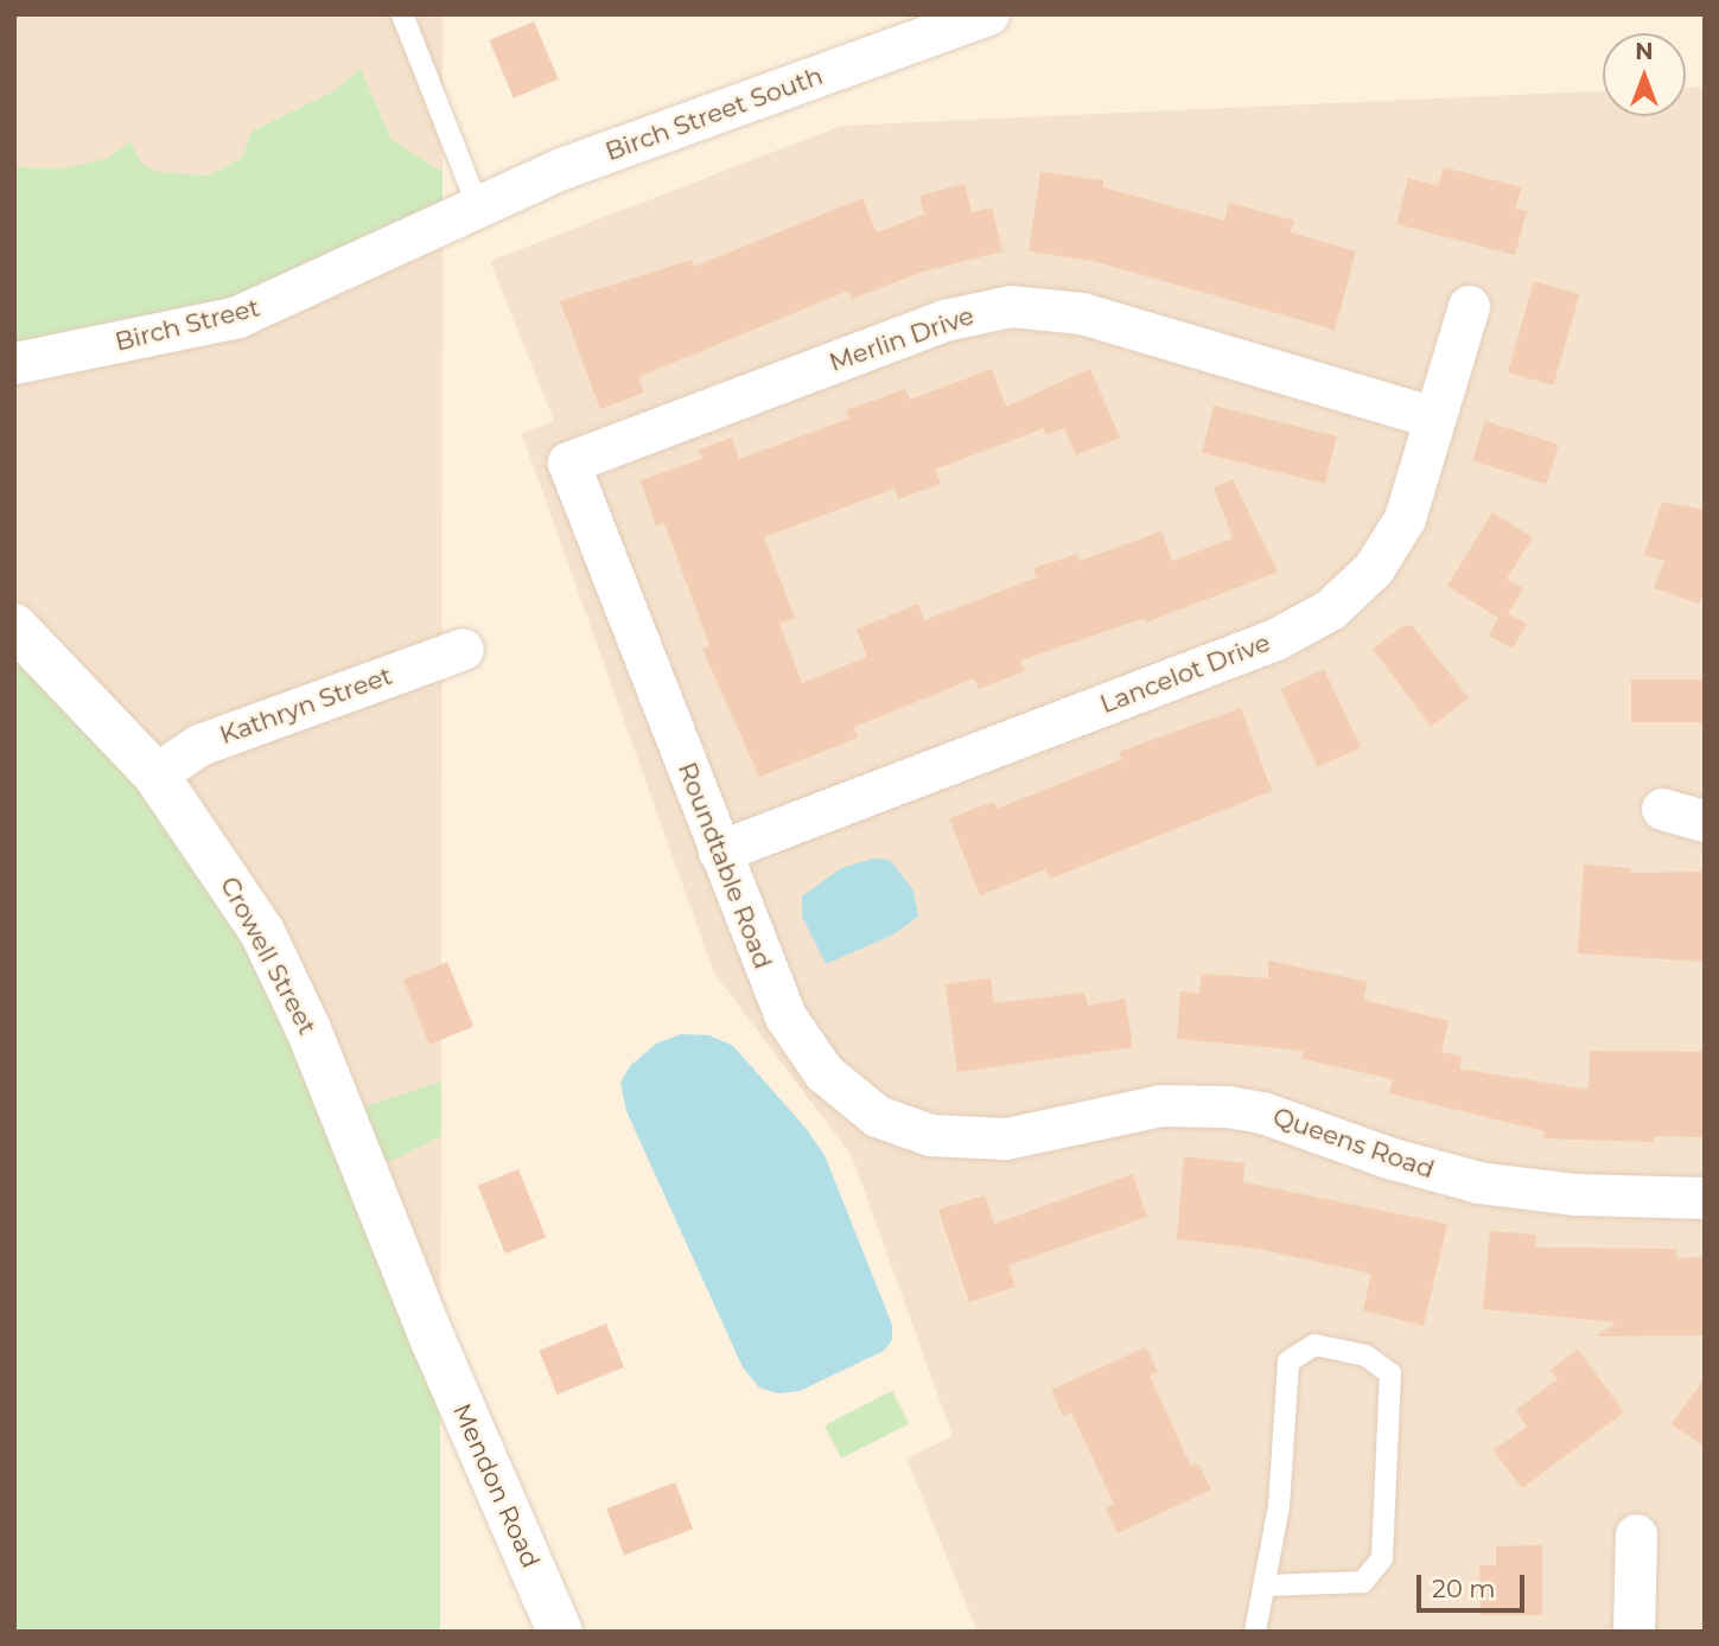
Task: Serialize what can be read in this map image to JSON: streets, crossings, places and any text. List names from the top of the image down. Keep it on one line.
{"streets":{"street":["Birch Street South","Birch Street","Merlin Drive","Lancelot Drive","Kathryn Street","Roundtable Road","Crowell Street","Queens Road","Mendon Road"]},"crossings":[["Birch Street South","Birch Street"],["Merlin Drive","Lancelot Drive"],["Merlin Drive","Roundtable Road"],["Lancelot Drive","Roundtable Road"],["Kathryn Street","Crowell Street"],["Roundtable Road","Queens Road"],["Crowell Street","Mendon Road"]],"scale_bar":"20 m","north":"top"}
